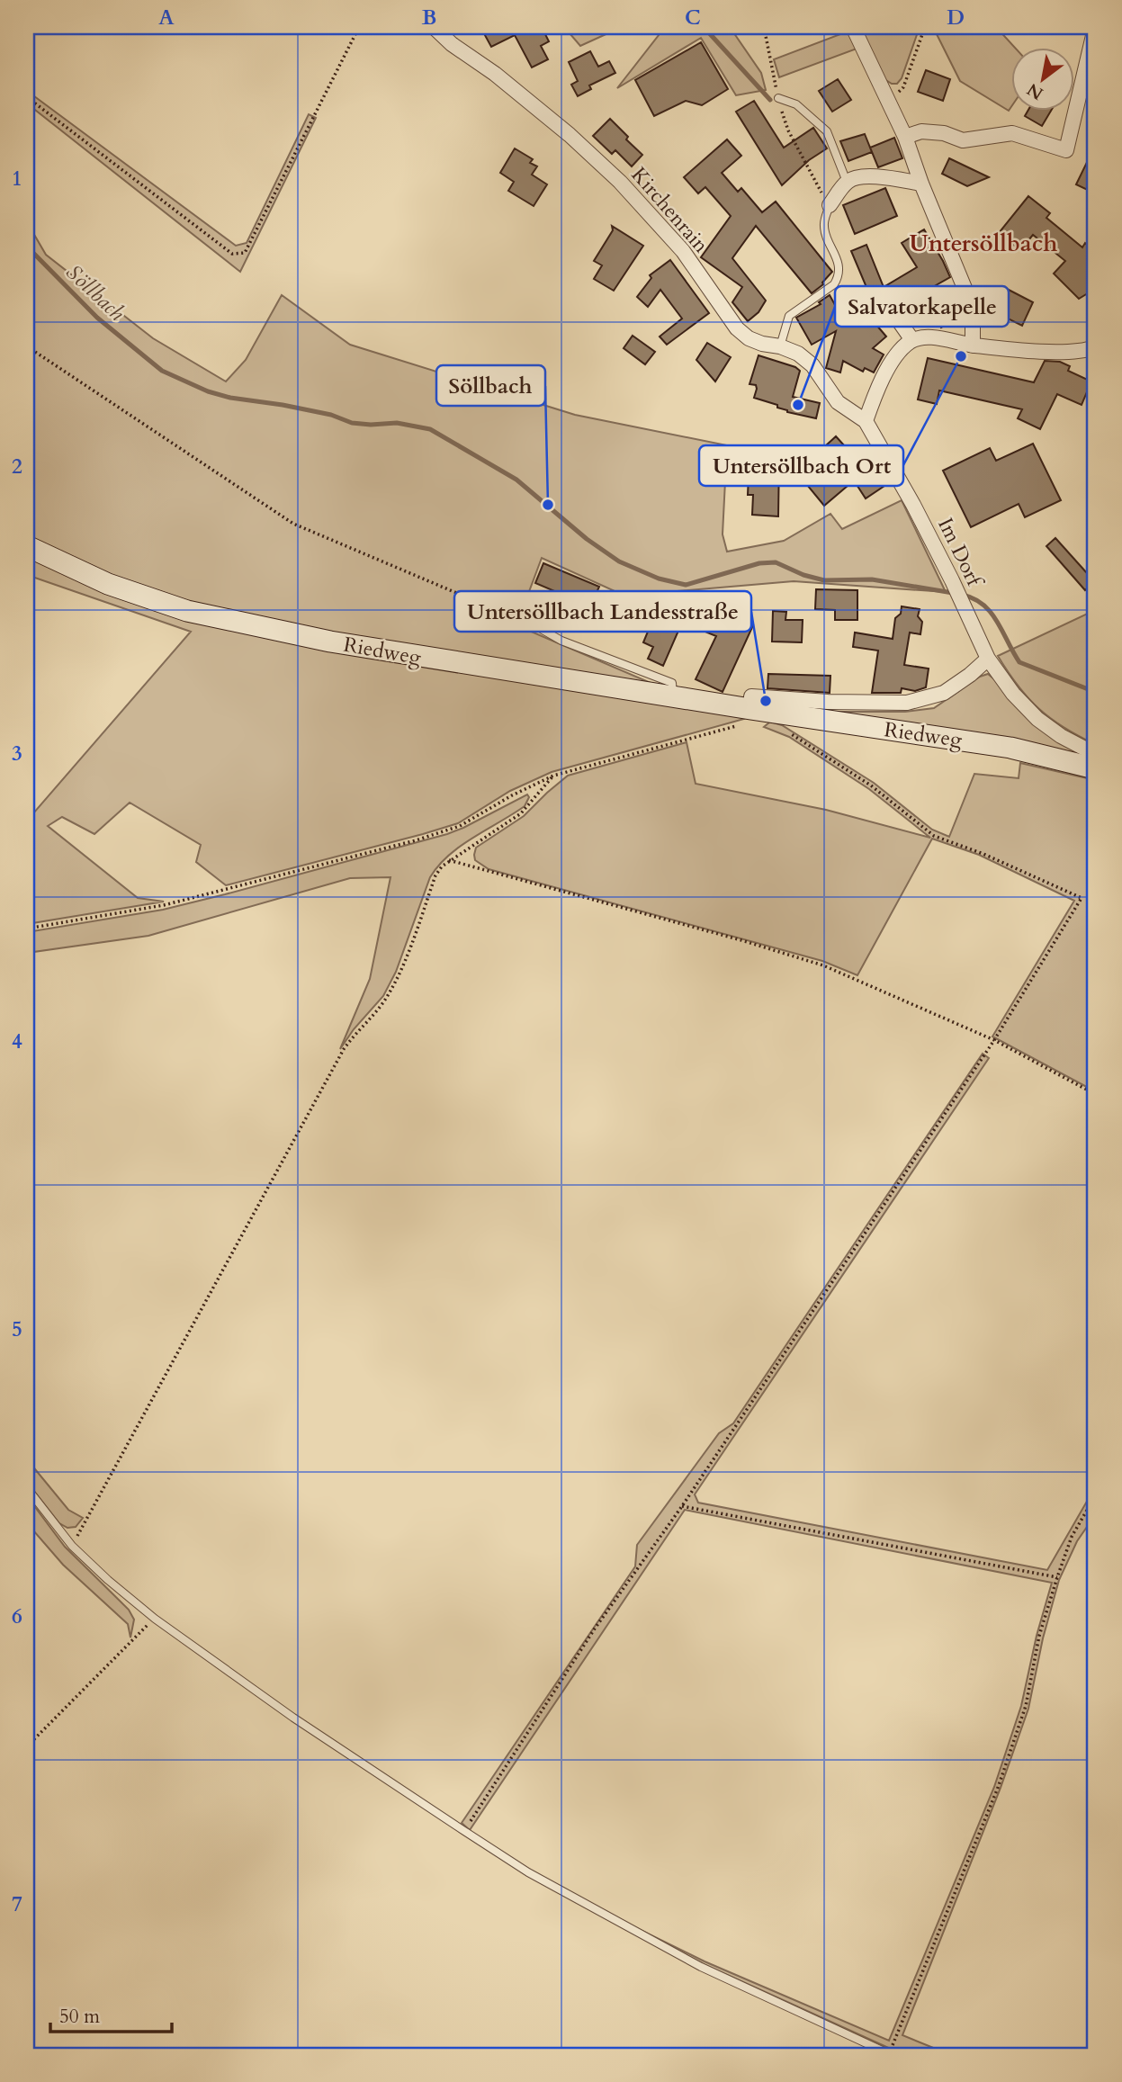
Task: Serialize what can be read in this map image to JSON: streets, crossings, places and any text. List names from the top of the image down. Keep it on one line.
{"streets":{"main road":["Riedweg"],"street":["Kirchenrain","Im Dorf"]},"crossings":[["Kirchenrain","Im Dorf"],["Im Dorf","Riedweg"]],"districts":["Untersöllbach"],"water":["Söllbach"],"places":["Untersöllbach Ort","Salvatorkapelle","Söllbach","Untersöllbach Landesstraße"],"scale_bar":"50 m","north":"bottom left","grid":{"columns":["A","B","C","D"],"rows":["1","2","3","4","5","6","7"]}}
